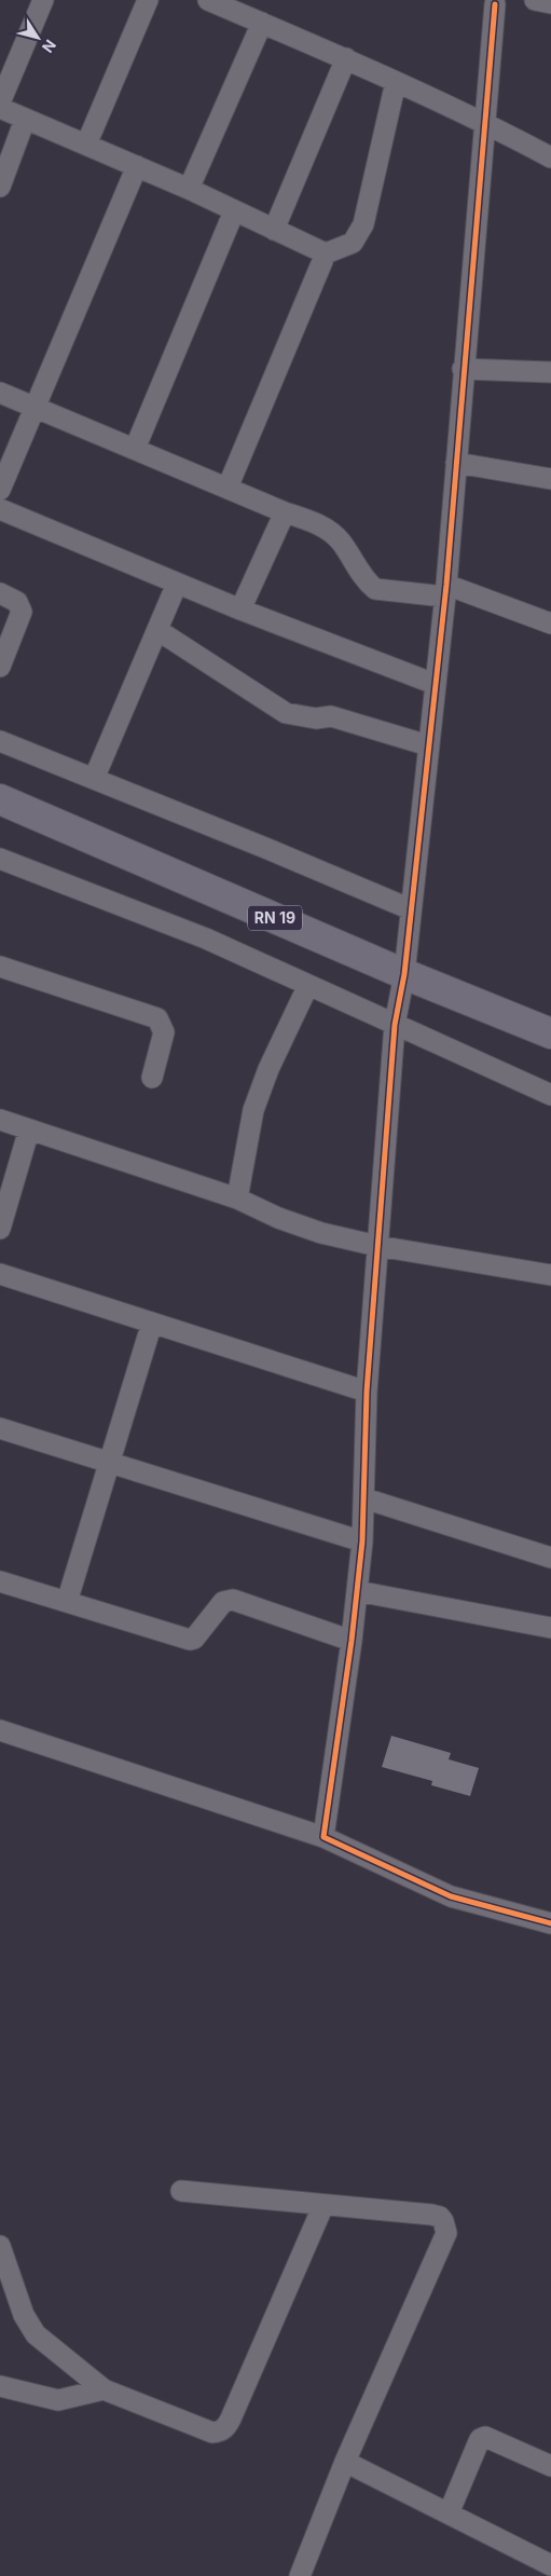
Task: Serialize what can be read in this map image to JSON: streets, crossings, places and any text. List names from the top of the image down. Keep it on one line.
{"streets":{"highway":["RN 19"]},"north":"bottom right"}
